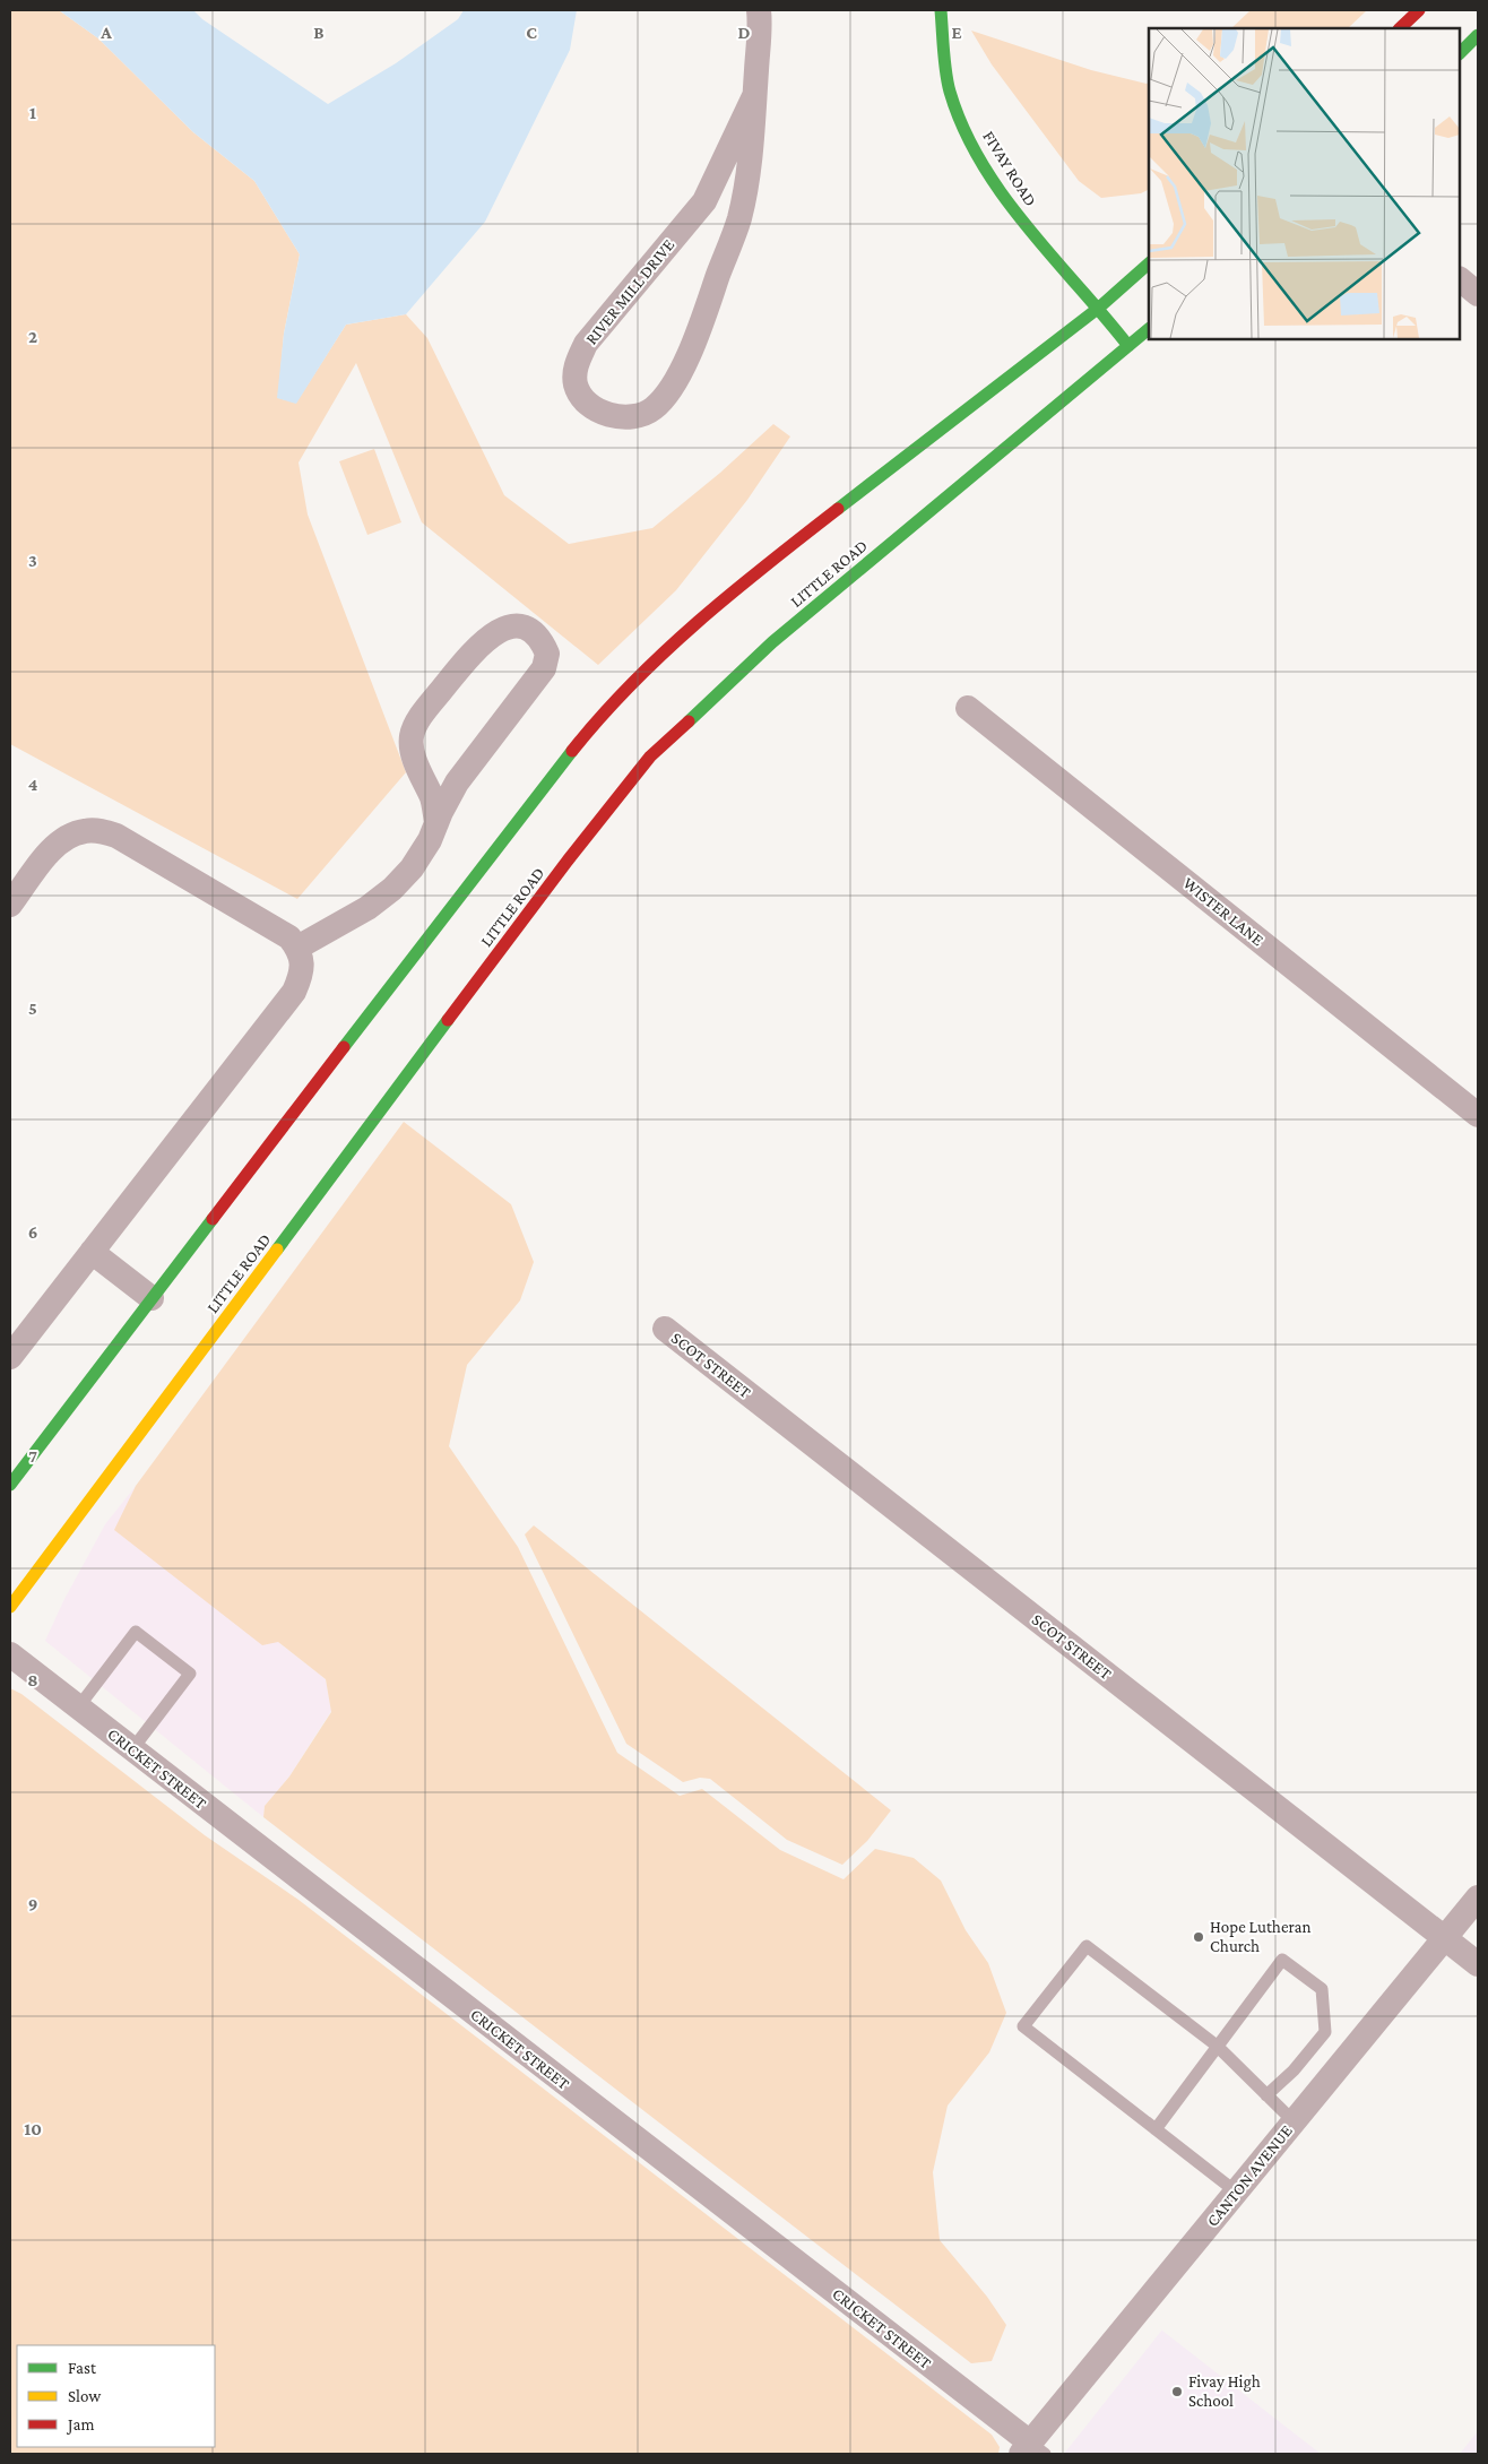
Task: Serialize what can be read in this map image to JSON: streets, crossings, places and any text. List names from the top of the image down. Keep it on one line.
{"streets":{"main road":["FIVAY ROAD","LITTLE ROAD"],"street":["RIVER MILL DRIVE","WISTER LANE","SCOT STREET","CRICKET STREET","CANTON AVENUE"]},"crossings":[["FIVAY ROAD","LITTLE ROAD"],["SCOT STREET","CANTON AVENUE"],["CRICKET STREET","CANTON AVENUE"]],"places":["Hope Lutheran Church","Fivay High School"],"legend":["Fast","Slow","Jam"],"grid":{"columns":["A","B","C","D","E"],"rows":["1","2","3","4","5","6","7","8","9","10"]}}
